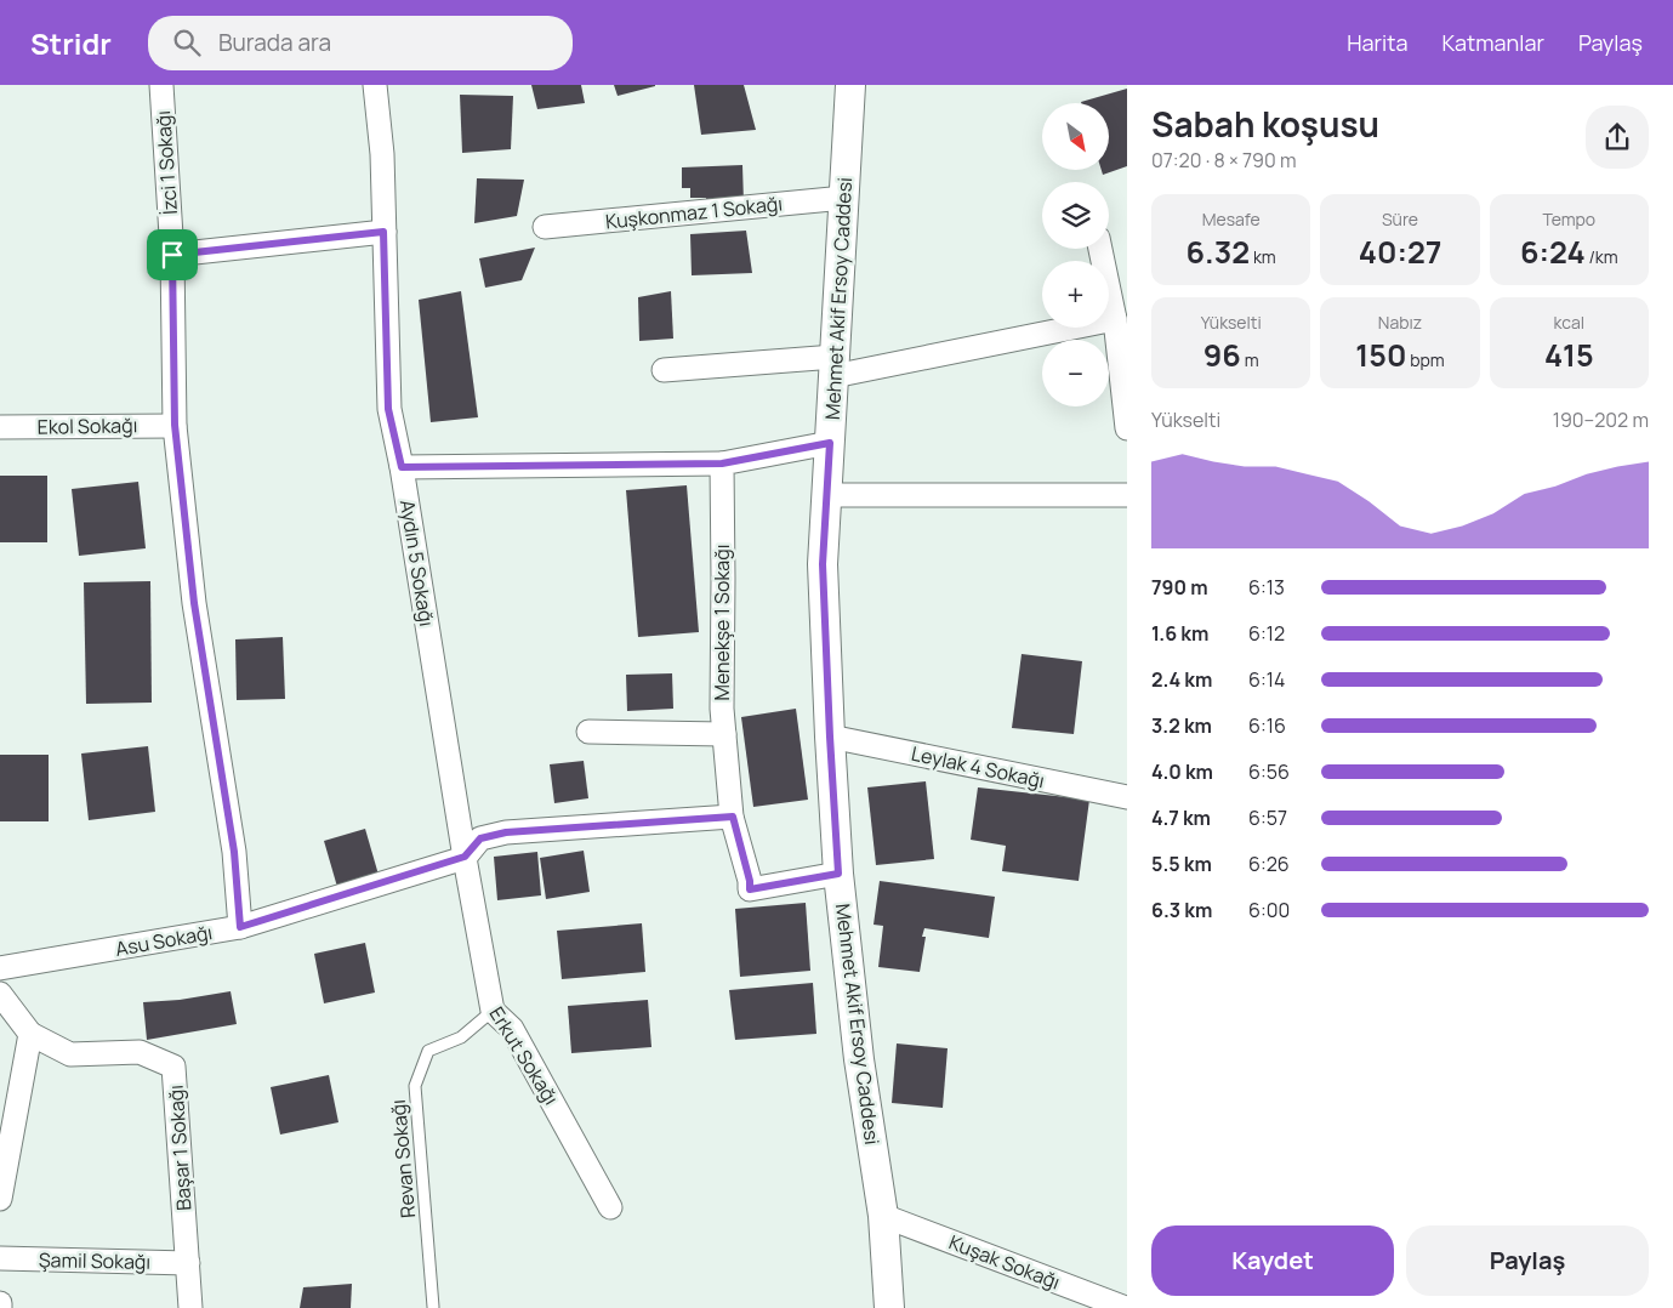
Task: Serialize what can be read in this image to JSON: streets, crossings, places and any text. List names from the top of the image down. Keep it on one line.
{"streets":{"street":["İzci 1 Sokağı","Kuşkonmaz 1 Sokağı","Mehmet Akif Ersoy Caddesi","Ekol Sokağı","Aydın 5 Sokağı","Menekşe 1 Sokağı","Leylak 4 Sokağı","Asu Sokağı","Erkut Sokağı","Başar 1 Sokağı","Şamil Sokağı","Kuşak Sokağı"],"lane":["Revan Sokağı"]},"crossings":[["İzci 1 Sokağı","Ekol Sokağı"],["İzci 1 Sokağı","Asu Sokağı"],["Kuşkonmaz 1 Sokağı","Mehmet Akif Ersoy Caddesi"],["Mehmet Akif Ersoy Caddesi","Menekşe 1 Sokağı"],["Mehmet Akif Ersoy Caddesi","Leylak 4 Sokağı"],["Mehmet Akif Ersoy Caddesi","Kuşak Sokağı"],["Aydın 5 Sokağı","Asu Sokağı"],["Aydın 5 Sokağı","Erkut Sokağı"],["Asu Sokağı","Erkut Sokağı"],["Erkut Sokağı","Revan Sokağı"],["Başar 1 Sokağı","Şamil Sokağı"]],"north":"bottom right","page":{"header":"Stridr","search":"Burada ara","nav":["Harita","Katmanlar","Paylaş"],"heading":["Sabah koşusu","07:20 · 8 × 790 m"],"map_buttons":["+","−"],"stats":[["Mesafe","6.32 km"],["Süre","40:27"],["Tempo","6:24 /km"],["Yükselti","96 m"],["Nabız","150 bpm"],["kcal","415"]],"chart":["Yükselti","190–202 m"],"list":[{"name":"790 m","note":"6:13"},{"name":"1.6 km","note":"6:12"},{"name":"2.4 km","note":"6:14"},{"name":"3.2 km","note":"6:16"},{"name":"4.0 km","note":"6:56"},{"name":"4.7 km","note":"6:57"},{"name":"5.5 km","note":"6:26"},{"name":"6.3 km","note":"6:00"}],"buttons":["Kaydet","Paylaş"]}}
